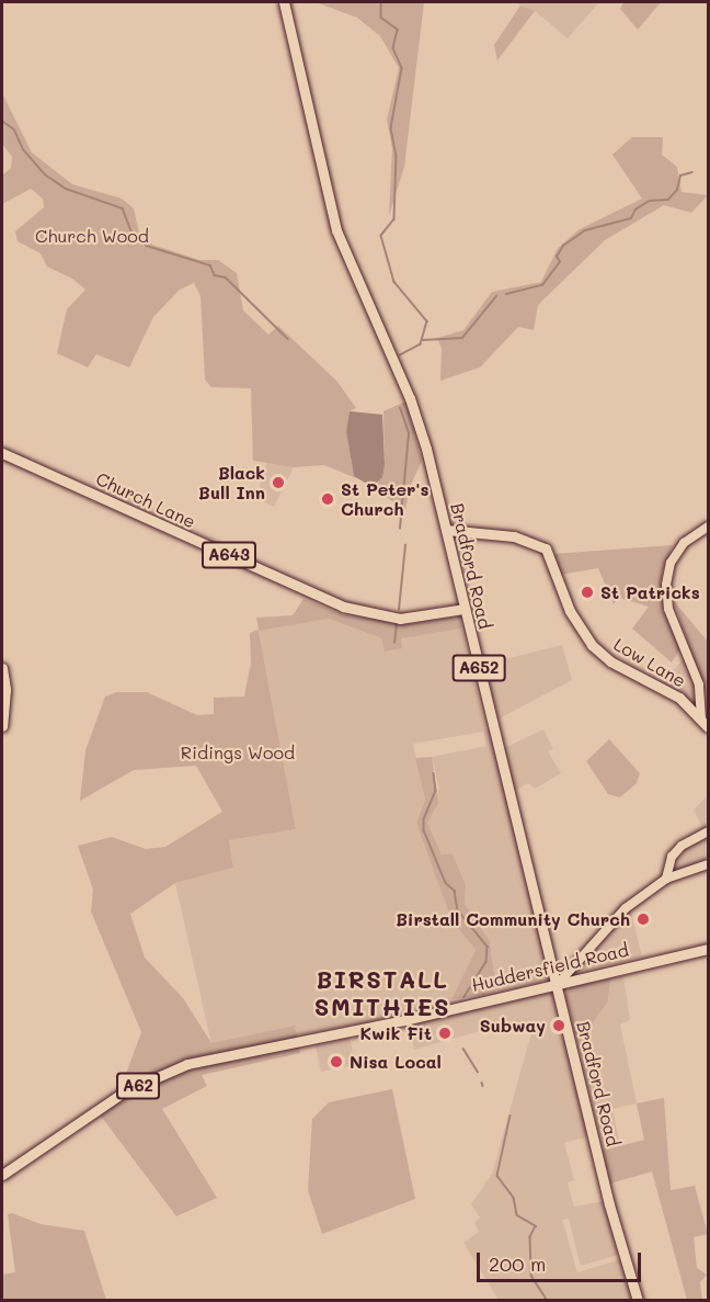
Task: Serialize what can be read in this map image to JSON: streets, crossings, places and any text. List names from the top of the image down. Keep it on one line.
{"streets":{"main road":["Church Lane","A643","Bradford Road","Low Lane","A652","Huddersfield Road","A62"]},"crossings":[["Church Lane","Bradford Road"],["Bradford Road","Low Lane"],["Bradford Road","Huddersfield Road"]],"districts":["BIRSTALL SMITHIES"],"parks":["Church Wood","Ridings Wood"],"places":["Black Bull Inn","St Peter's Church","St Patricks","Birstall Community Church","Subway","Kwik Fit","Nisa Local"],"scale_bar":"200 m"}
